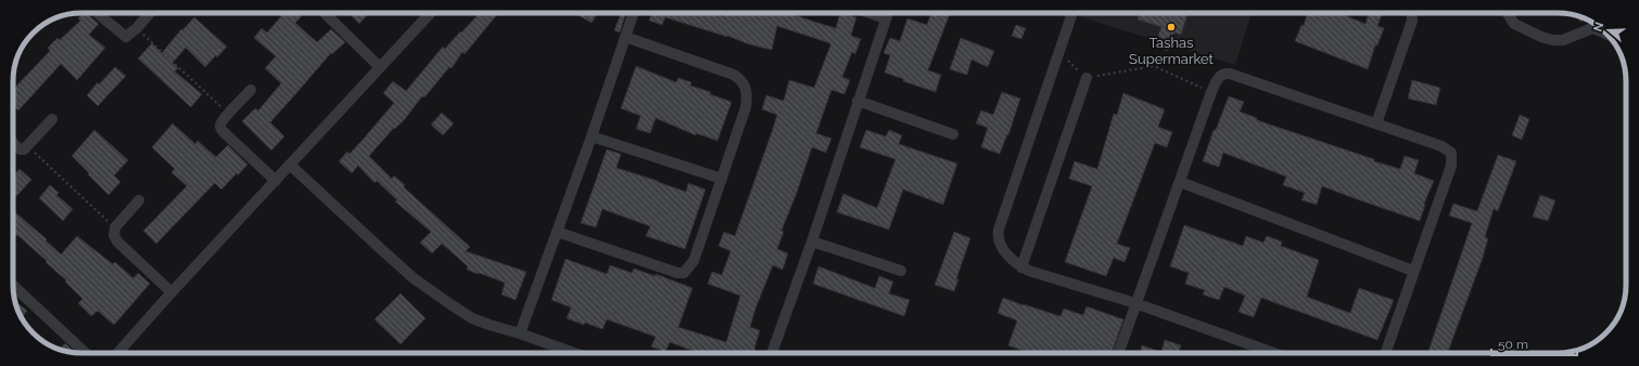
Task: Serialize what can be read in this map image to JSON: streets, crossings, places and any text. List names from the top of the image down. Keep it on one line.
{"places":["Tashas Supermarket"],"scale_bar":"50 m","north":"left"}
